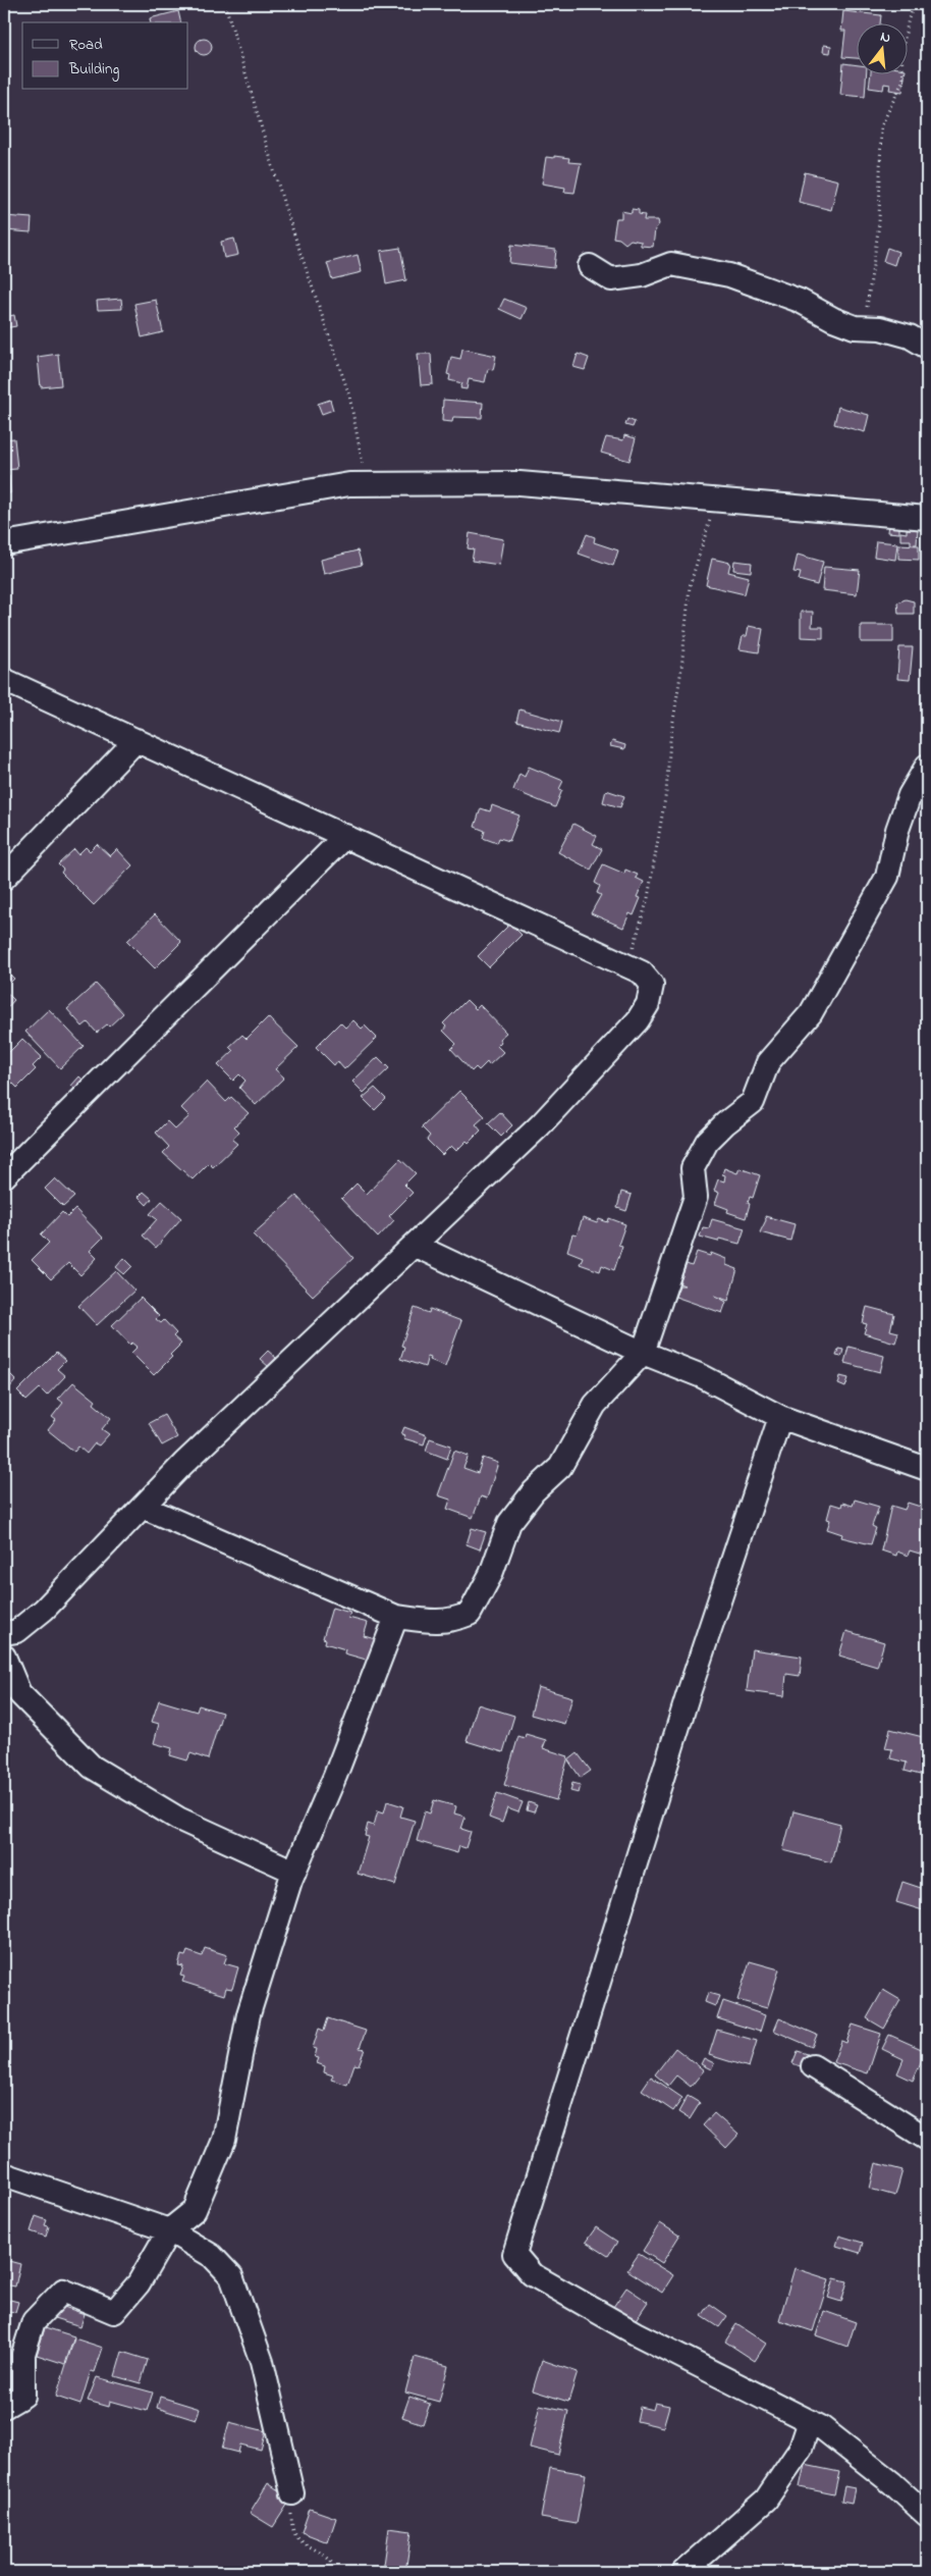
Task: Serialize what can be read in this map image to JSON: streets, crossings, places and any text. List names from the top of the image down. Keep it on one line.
{"legend":["Road","Building"],"north":"top"}
